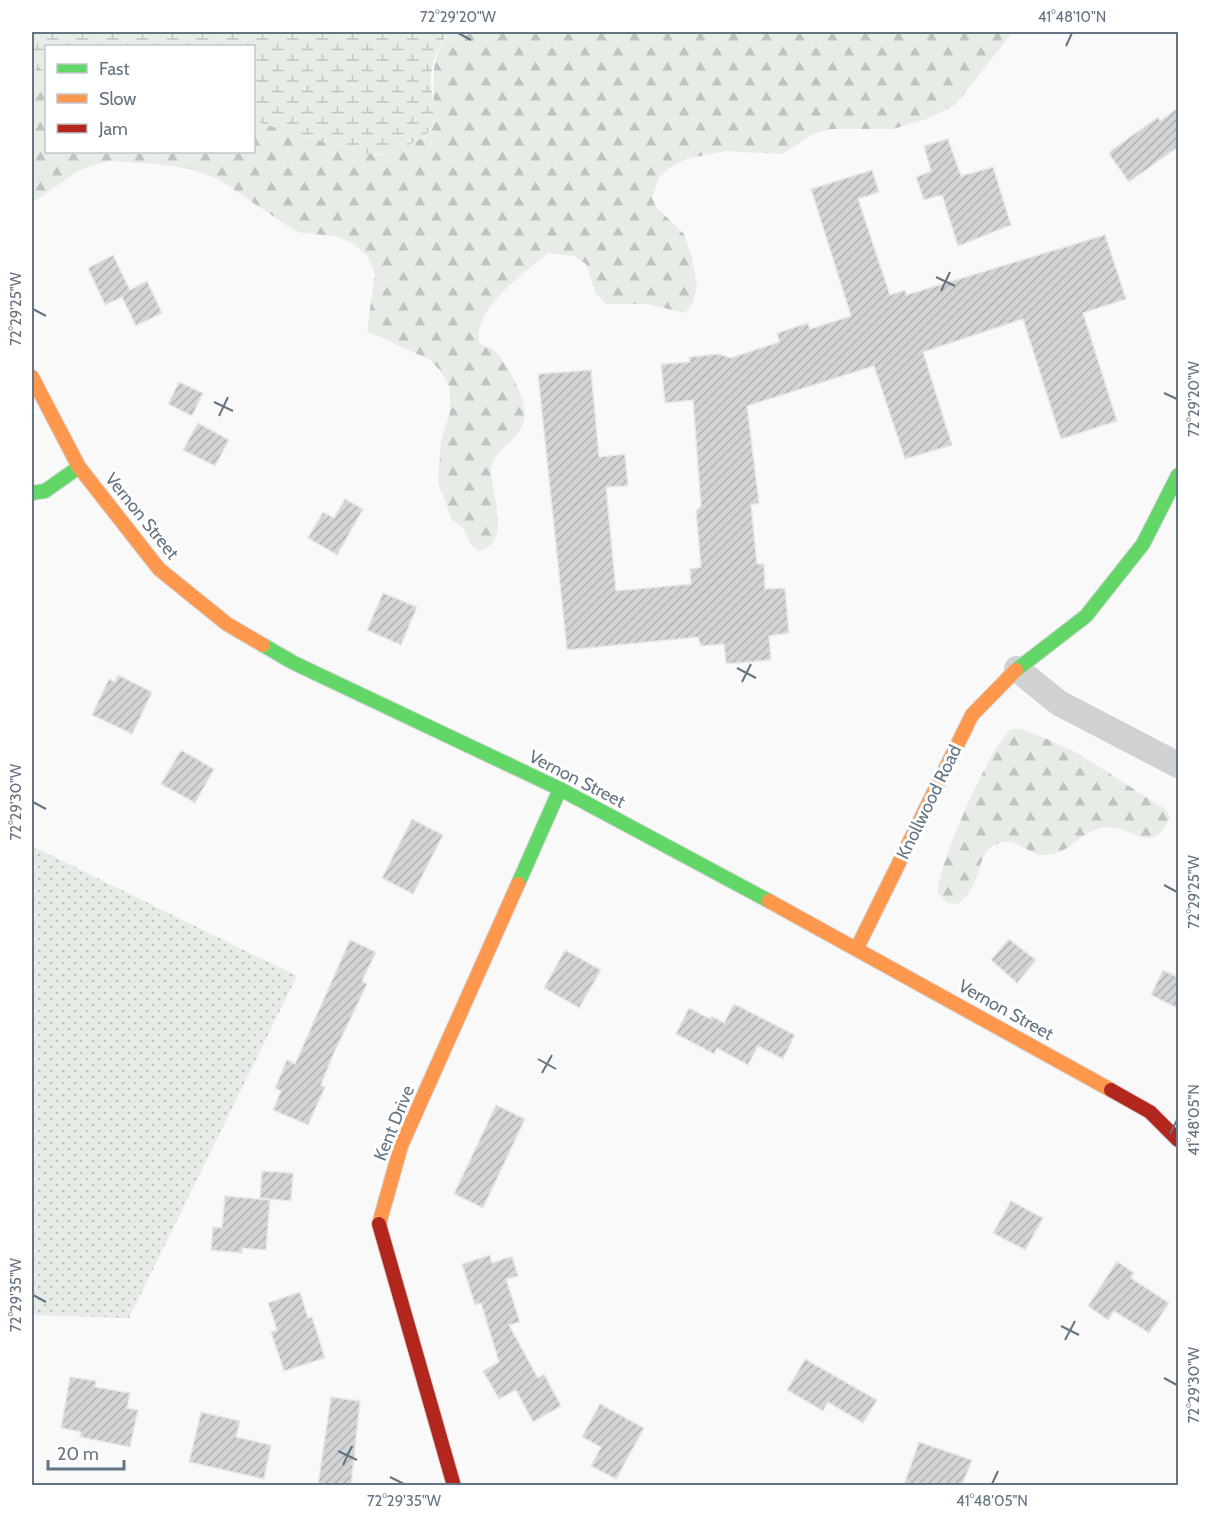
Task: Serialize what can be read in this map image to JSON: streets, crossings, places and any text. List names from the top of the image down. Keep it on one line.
{"streets":{"street":["Vernon Street","Knollwood Road","Kent Drive"]},"crossings":[["Vernon Street","Knollwood Road"],["Vernon Street","Kent Drive"]],"legend":["Fast","Slow","Jam"],"scale_bar":"20 m","coordinates":["72°29'20\"W","41°48'10\"N","72°29'25\"W","72°29'30\"W","41°48'05\"N","72°29'35\"W"]}
